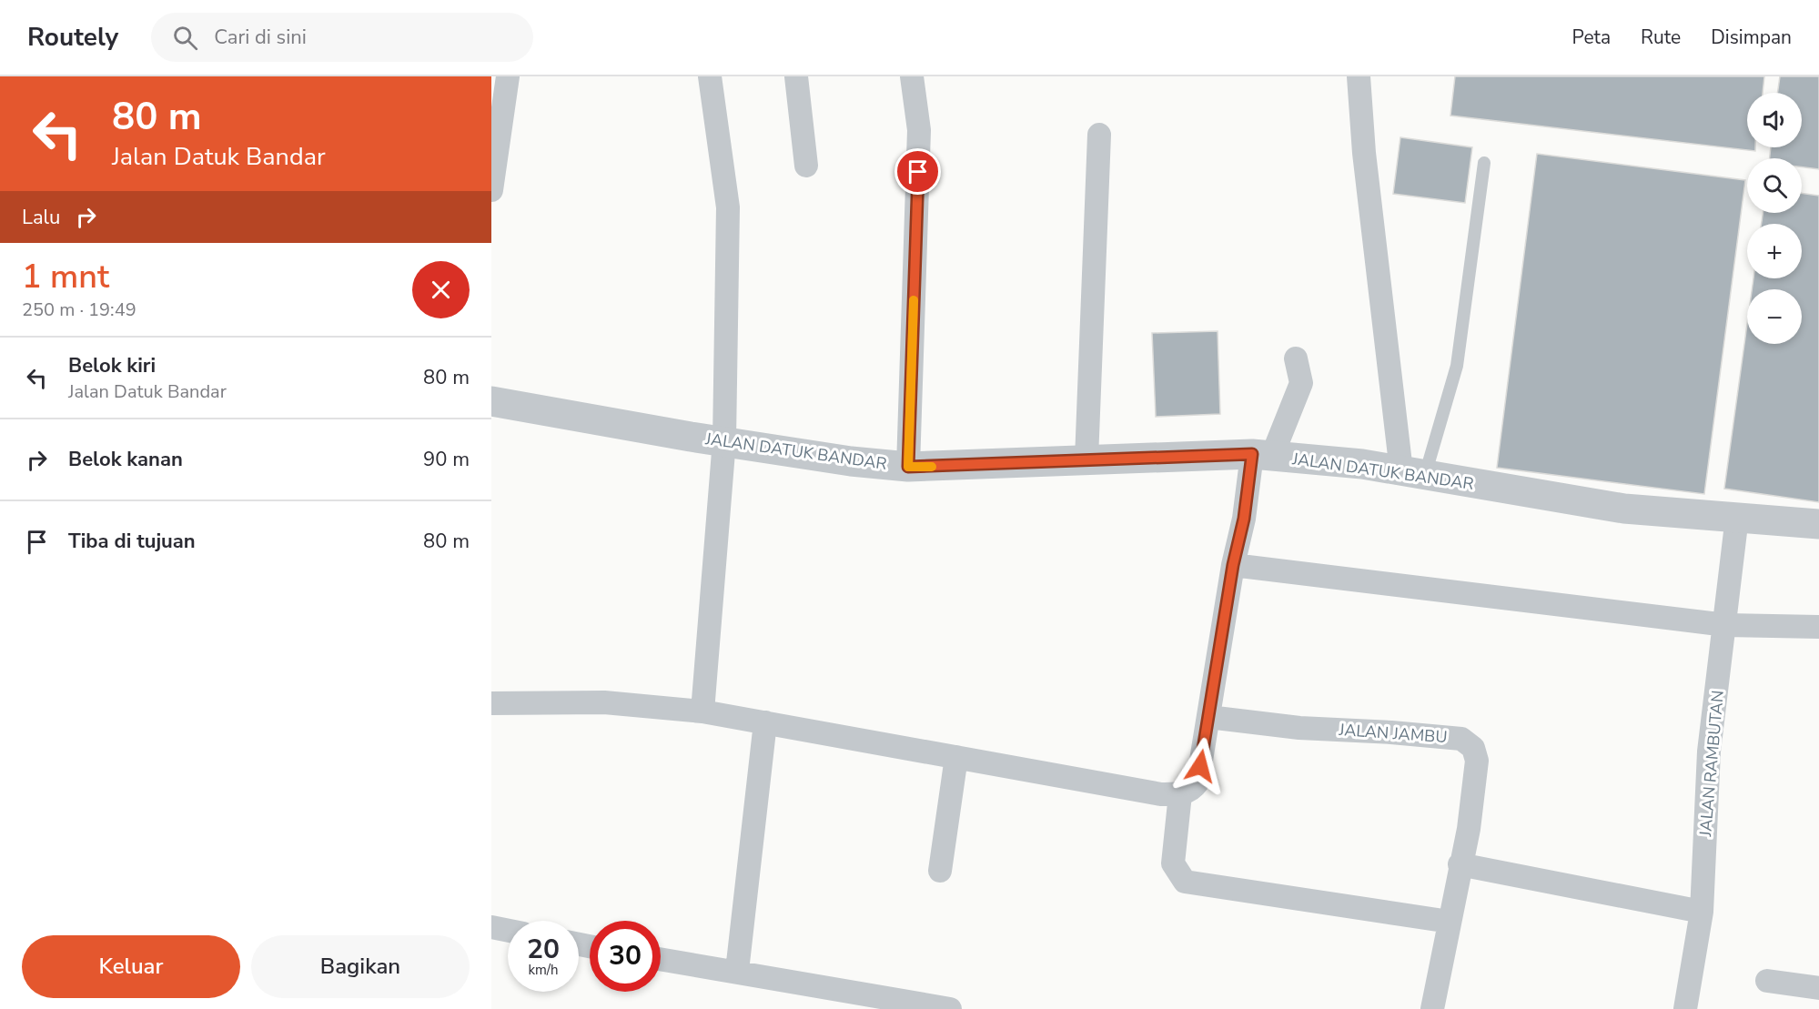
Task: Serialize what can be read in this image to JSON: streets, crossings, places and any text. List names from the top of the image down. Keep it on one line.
{"streets":{"street":["JALAN DATUK BANDAR","JALAN JAMBU","JALAN RAMBUTAN"]},"crossings":[["JALAN DATUK BANDAR","JALAN RAMBUTAN"]],"page":{"header":"Routely","search":"Cari di sini","nav":["Peta","Rute","Disimpan"],"turn":["80 m","Jalan Datuk Bandar"],"map_buttons":["+","−"],"then":"Lalu","heading":["1 mnt","250 m · 19:49"],"list":[{"name":"Belok kiri","note":"Jalan Datuk Bandar","value":"80 m"},{"name":"Belok kanan","value":"90 m"},{"name":"Tiba di tujuan","value":"80 m"}],"speed":"20 km/h","limit":"30","buttons":["Keluar","Bagikan"]}}
